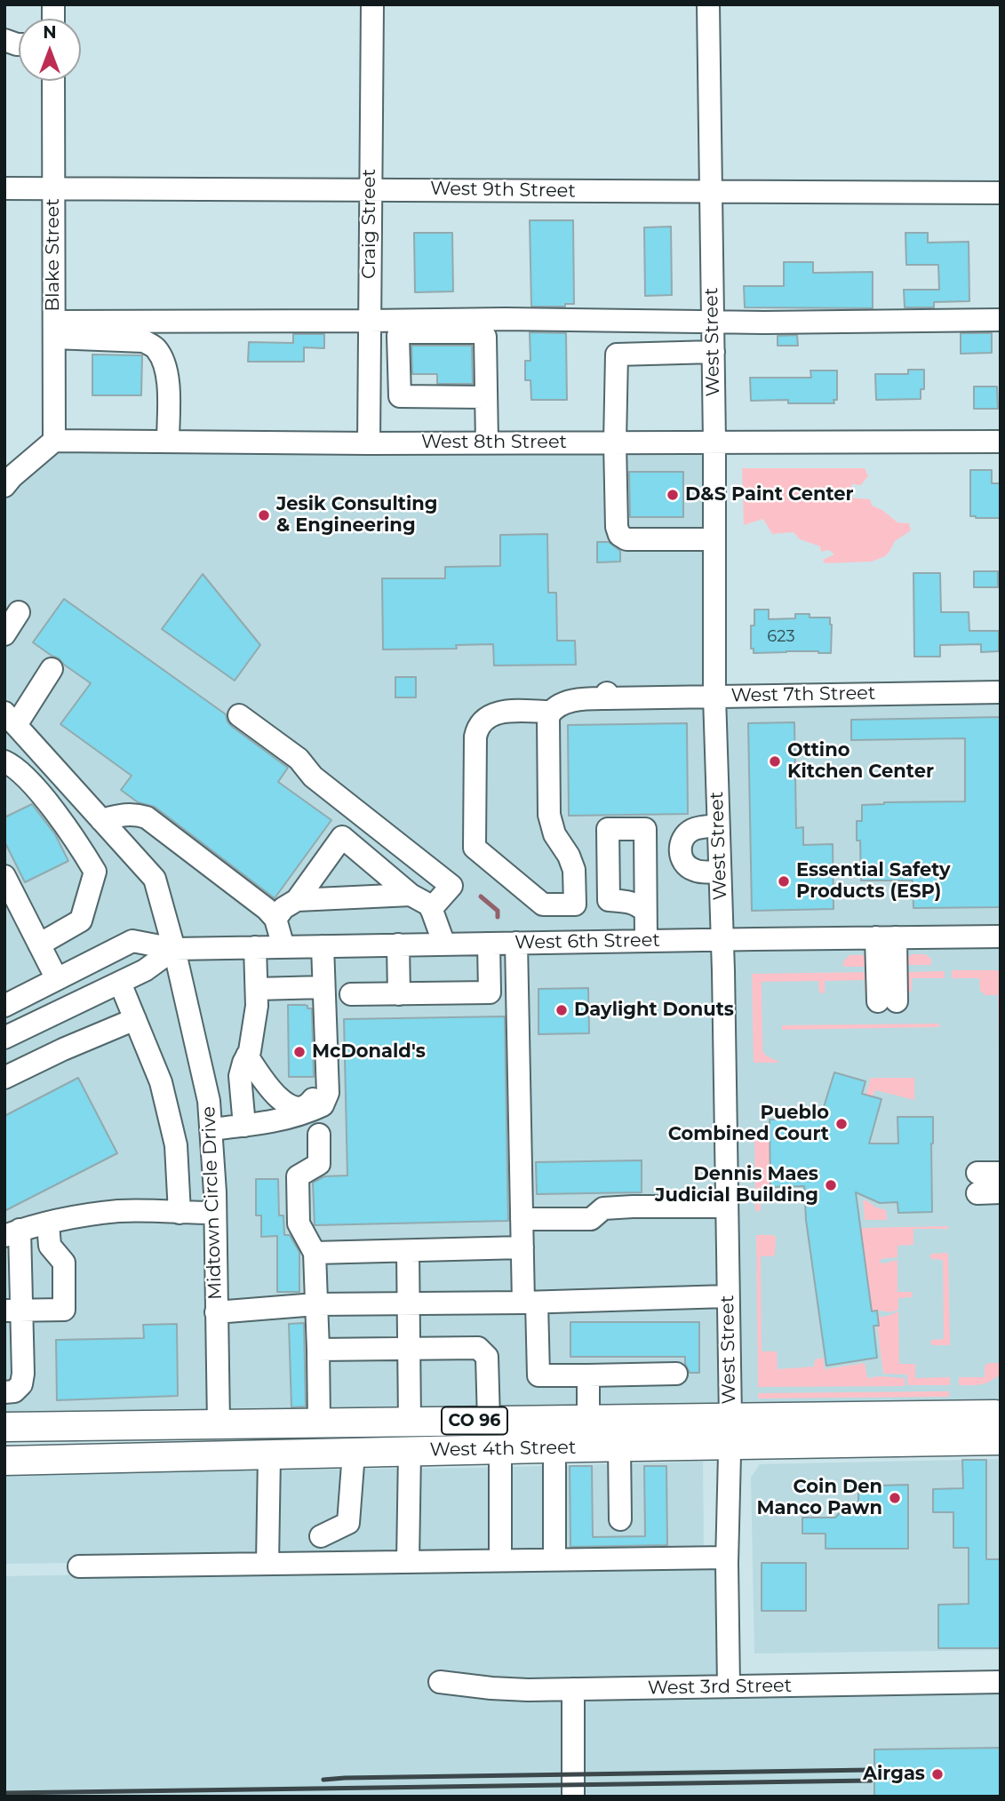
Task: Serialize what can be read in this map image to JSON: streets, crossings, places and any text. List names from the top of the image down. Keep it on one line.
{"streets":{"main road":["CO 96","West 4th Street"],"street":["West 9th Street","Craig Street","Blake Street","West Street","West 8th Street","West 7th Street","West 6th Street","Midtown Circle Drive","West 3rd Street"]},"crossings":[["West 9th Street","Craig Street"],["West 9th Street","Blake Street"],["West 9th Street","West Street"],["Craig Street","West 8th Street"],["Blake Street","West 8th Street"],["West Street","West 8th Street"],["West Street","West 7th Street"],["West Street","West 6th Street"],["West Street","West 4th Street"],["West Street","West 3rd Street"],["West 6th Street","Midtown Circle Drive"],["Midtown Circle Drive","West 4th Street"]],"places":["D&S Paint Center","Jesik Consulting & Engineering","Ottino Kitchen Center","Essential Safety Products (ESP)","Daylight Donuts","McDonald's","Pueblo Combined Court","Dennis Maes Judicial Building","Coin Den Manco Pawn","Airgas"],"house_numbers":["623"],"north":"top"}
